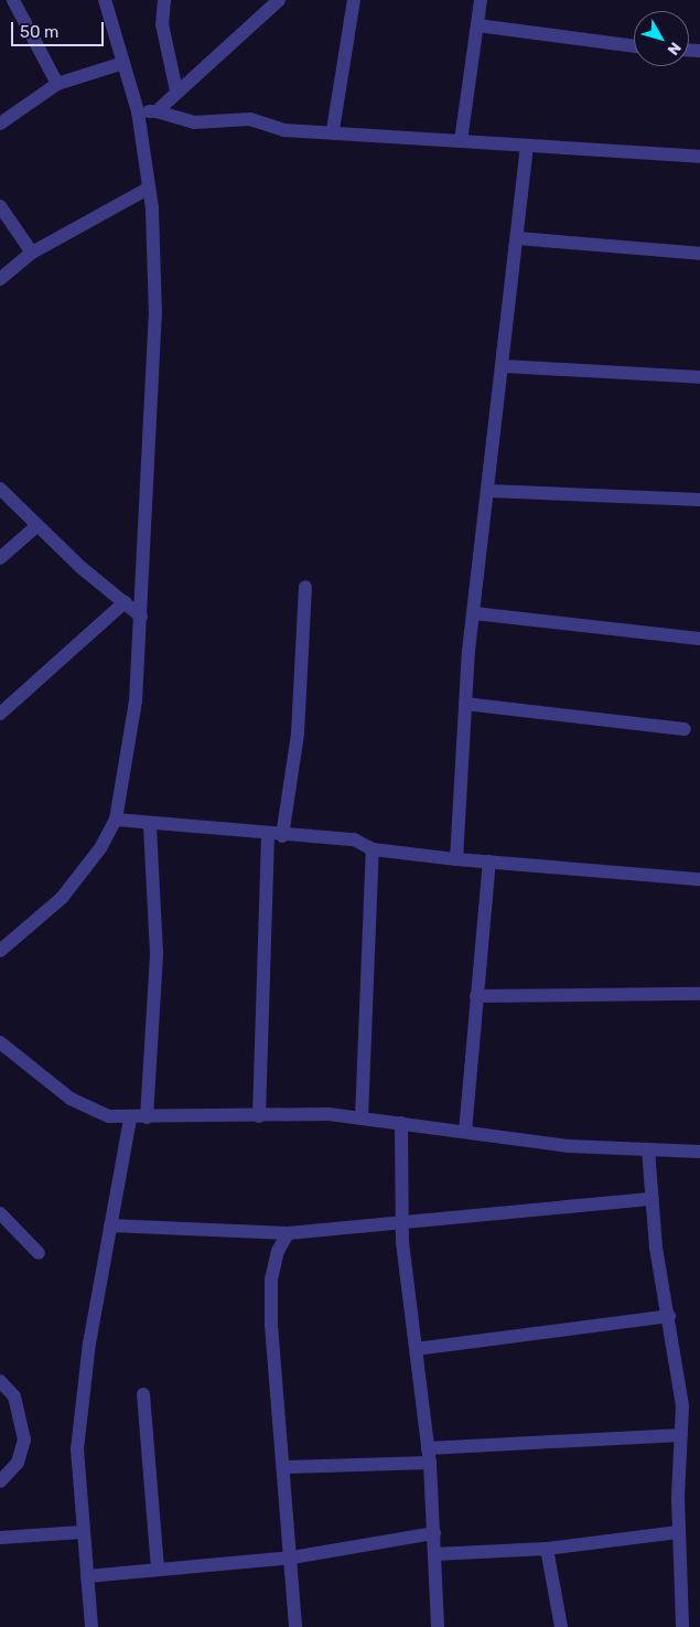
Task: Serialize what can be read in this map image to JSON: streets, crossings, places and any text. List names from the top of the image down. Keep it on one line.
{"scale_bar":"50 m","north":"bottom right"}
